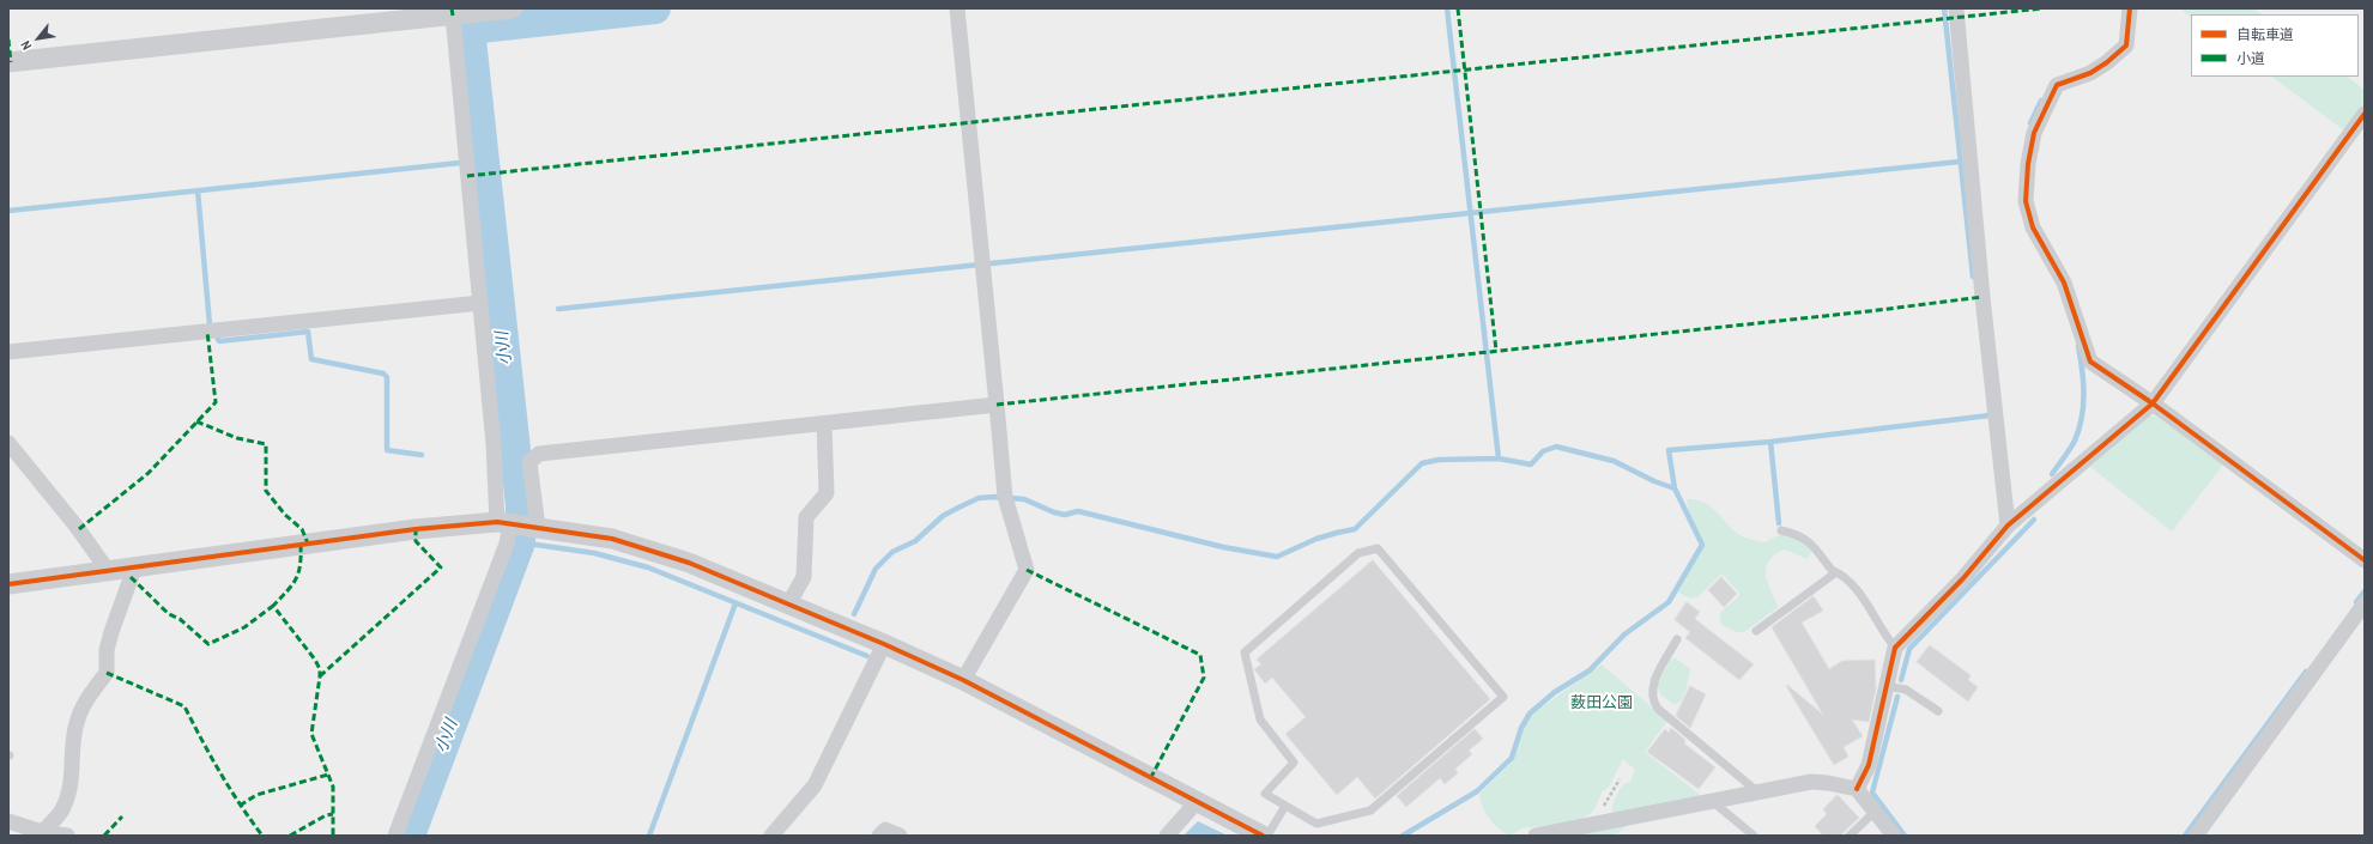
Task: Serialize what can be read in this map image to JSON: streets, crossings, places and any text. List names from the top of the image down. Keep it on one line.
{"water":["小川"],"parks":["薮田公園"],"legend":["自転車道","小道"],"north":"bottom left"}
